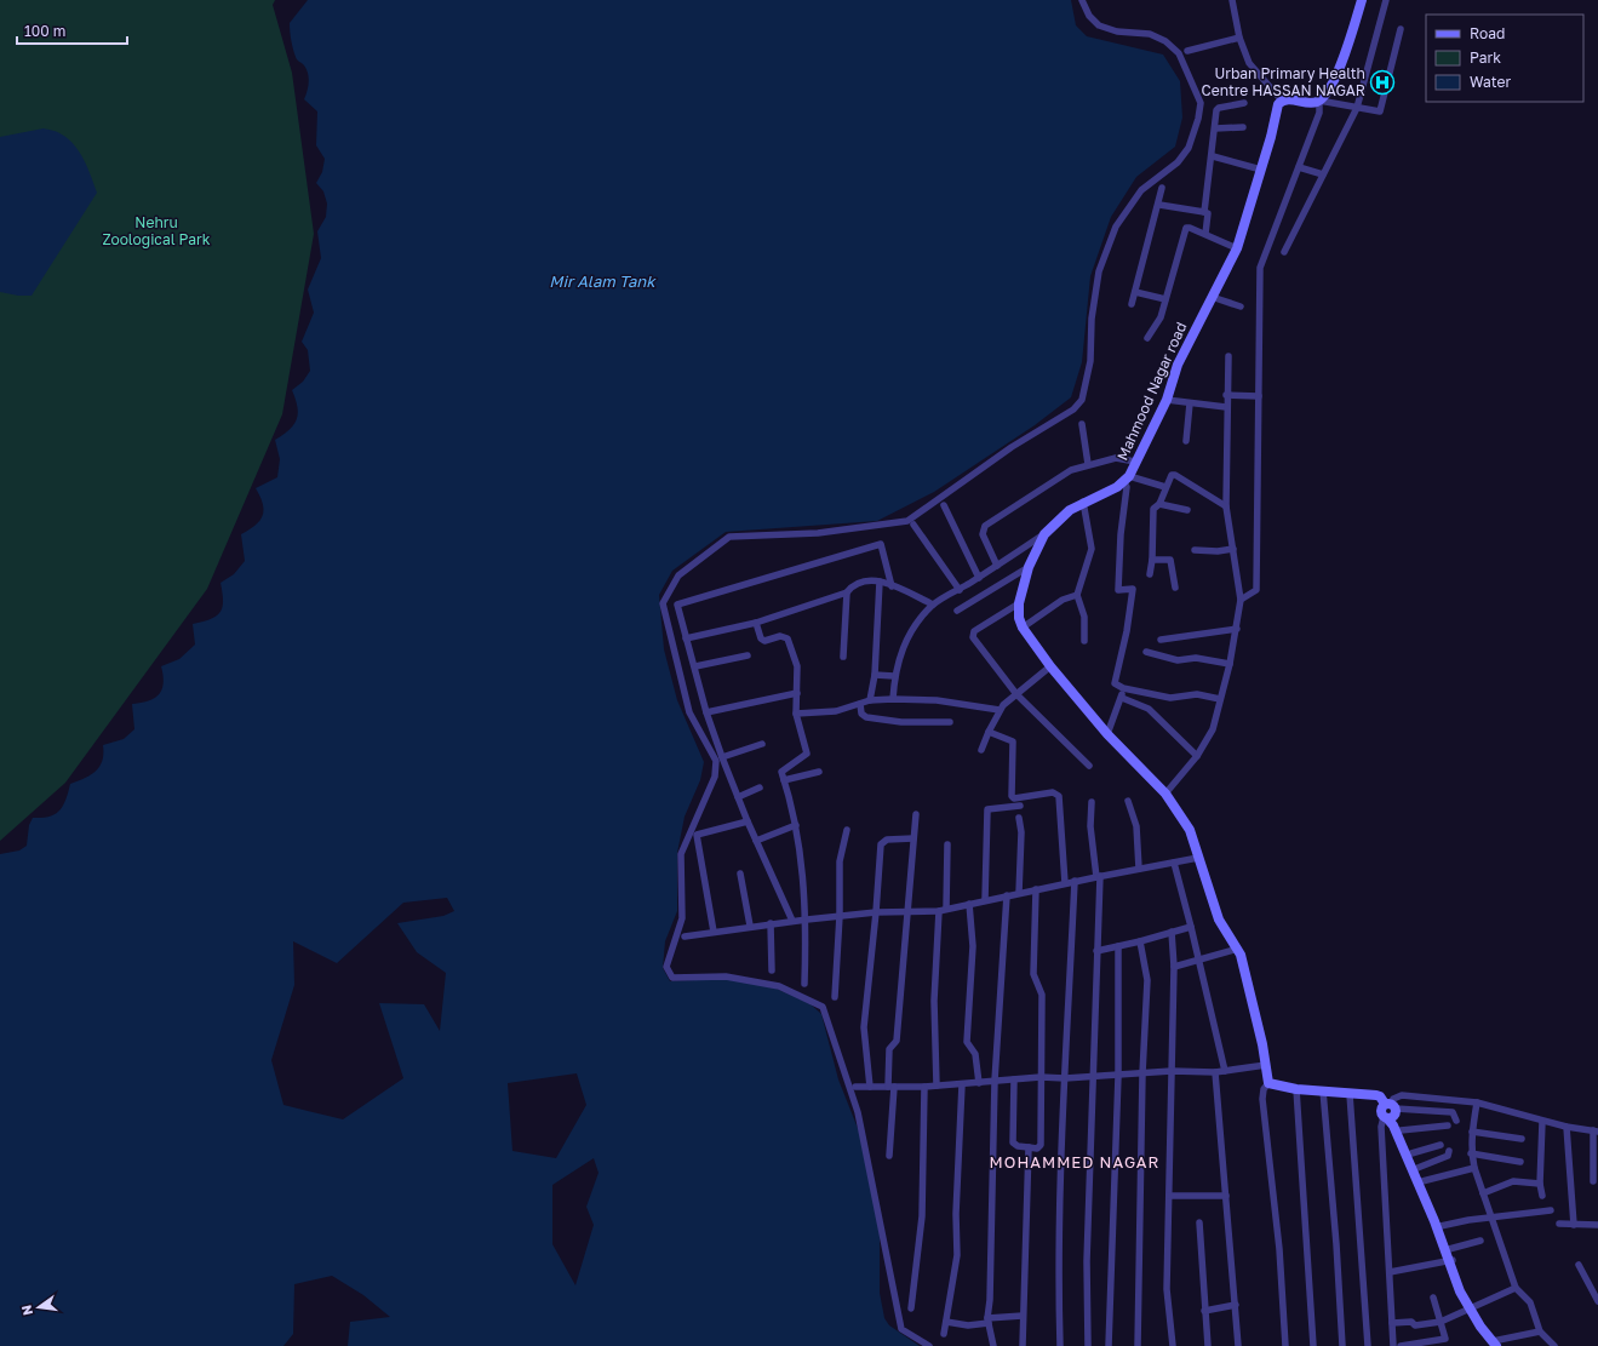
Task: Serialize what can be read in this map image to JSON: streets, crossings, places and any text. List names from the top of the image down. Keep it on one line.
{"streets":{"main road":["Mahmood Nagar road"]},"districts":["MOHAMMED NAGAR"],"water":["Mir Alam Tank"],"parks":["Nehru Zoological Park"],"places":{"hospital":["Urban Primary Health Centre HASSAN NAGAR"]},"legend":["Road","Park","Water"],"scale_bar":"100 m","north":"left"}
